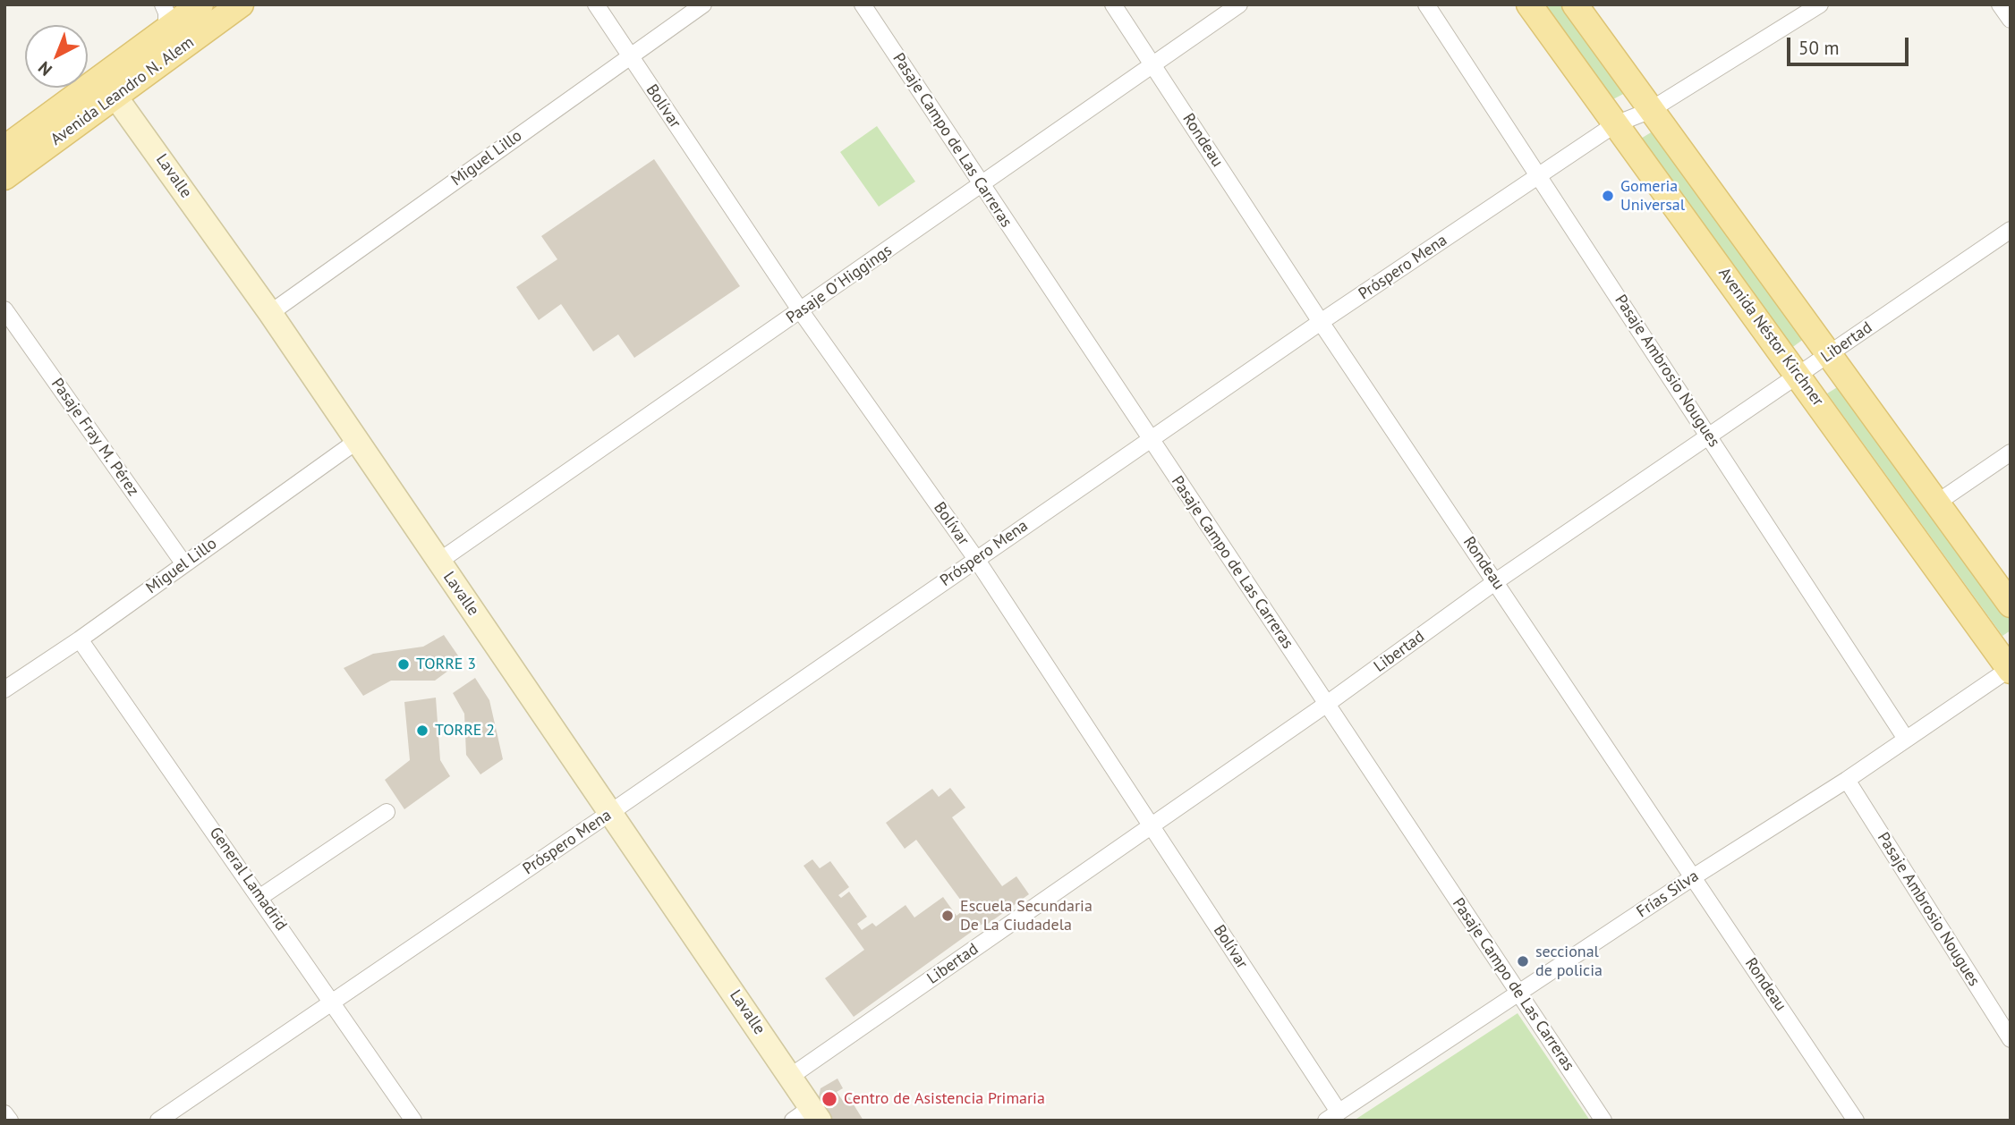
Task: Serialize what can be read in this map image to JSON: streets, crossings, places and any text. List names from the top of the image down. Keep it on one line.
{"streets":{"main road":["Avenida Leandro N. Alem","Avenida Néstor Kirchner"],"street":["Bolívar","Pasaje Campo de Las Carreras","Rondeau","Miguel Lillo","Lavalle","Próspero Mena","Pasaje O´Higgings","Libertad","Pasaje Ambrosio Nougues","Pasaje Fray M. Pérez","General Lamadrid","Frías Silva"]},"crossings":[["Avenida Leandro N. Alem","Lavalle"],["Bolívar","Miguel Lillo"],["Bolívar","Próspero Mena"],["Bolívar","Pasaje O´Higgings"],["Bolívar","Libertad"],["Bolívar","Frías Silva"],["Pasaje Campo de Las Carreras","Próspero Mena"],["Pasaje Campo de Las Carreras","Pasaje O´Higgings"],["Pasaje Campo de Las Carreras","Libertad"],["Pasaje Campo de Las Carreras","Frías Silva"],["Rondeau","Próspero Mena"],["Rondeau","Pasaje O´Higgings"],["Rondeau","Libertad"],["Rondeau","Frías Silva"],["Miguel Lillo","Lavalle"],["Miguel Lillo","Pasaje Fray M. Pérez"],["Miguel Lillo","General Lamadrid"],["Lavalle","Próspero Mena"],["Lavalle","Pasaje O´Higgings"],["Lavalle","Libertad"],["Próspero Mena","Avenida Néstor Kirchner"],["Próspero Mena","Pasaje Ambrosio Nougues"],["Próspero Mena","General Lamadrid"],["Avenida Néstor Kirchner","Libertad"],["Avenida Néstor Kirchner","Frías Silva"],["Libertad","Pasaje Ambrosio Nougues"],["Pasaje Ambrosio Nougues","Frías Silva"]],"places":["Gomeria Universal","TORRE 3","TORRE 2","Escuela Secundaria De La Ciudadela","seccional de policia","Centro de Asistencia Primaria"],"scale_bar":"50 m","north":"bottom left"}
